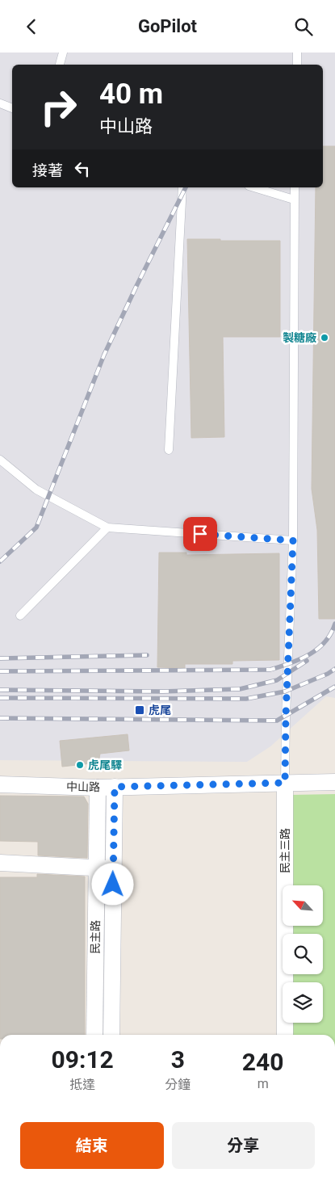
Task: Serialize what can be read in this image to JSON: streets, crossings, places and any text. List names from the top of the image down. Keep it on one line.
{"streets":{"street":["中山路","民主三路","民主路"]},"crossings":[["中山路","民主三路"],["中山路","民主路"]],"places":{"other":["製糖廠","虎尾驛"],"transit":["虎尾"]},"north":"top left","page":{"header":"GoPilot","turn":["40 m","中山路"],"then":"接著","eta":["09:12","抵達","3","分鐘","240","m"],"buttons":["結束","分享"]}}
